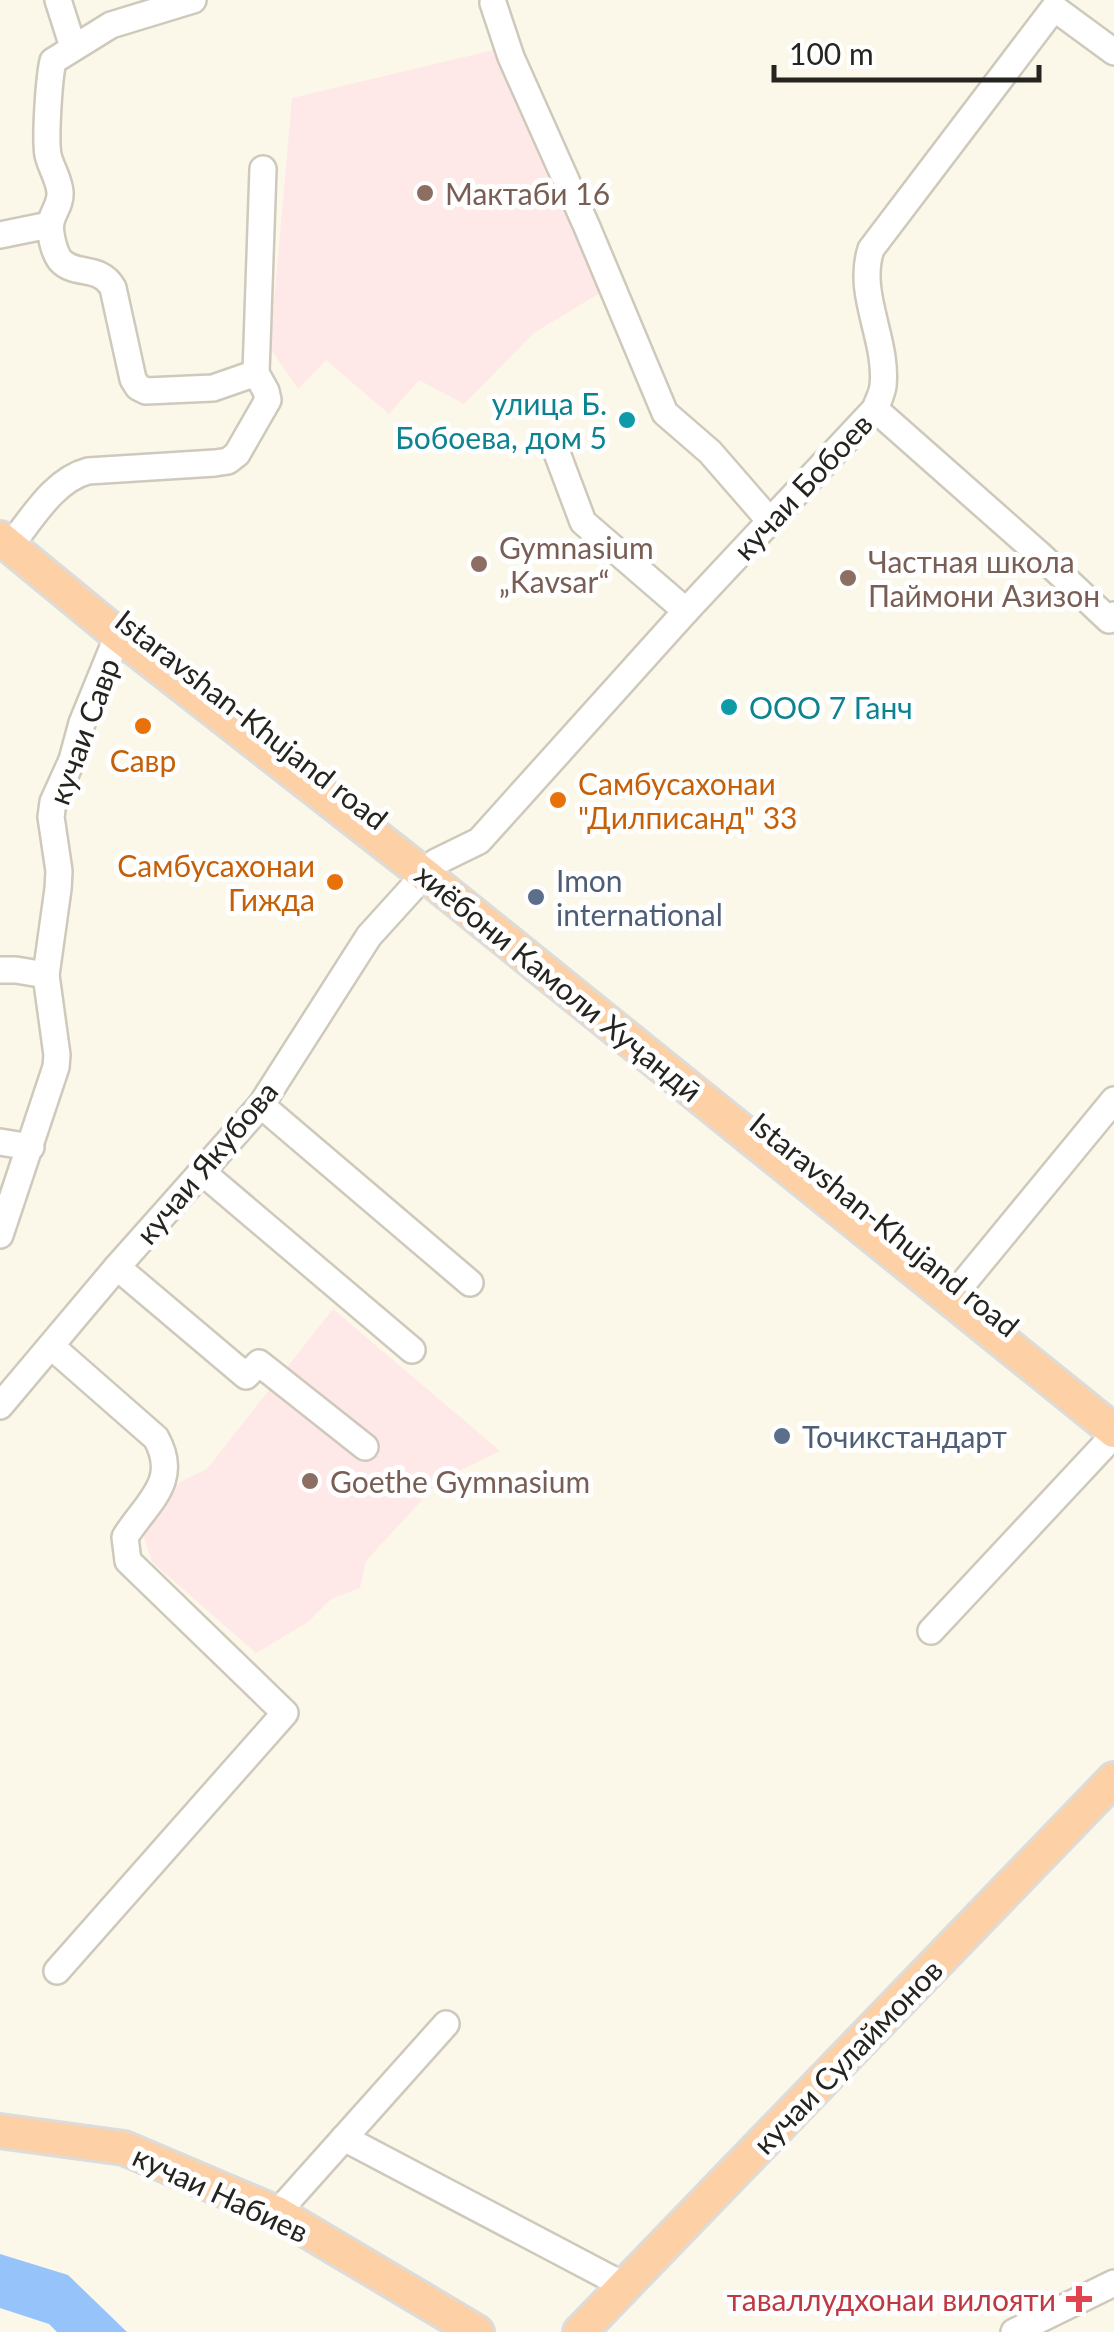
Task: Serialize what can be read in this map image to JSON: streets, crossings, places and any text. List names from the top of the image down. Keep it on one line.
{"streets":{"main road":["Istaravshan-Khujand road","хиёбони Камоли Хуҷандӣ","кучаи Сулаймонов","кучаи Набиев"],"street":["кучаи Бобоев","кучаи Савр","кучаи Якубова"]},"crossings":[["кучаи Бобоев","Istaravshan-Khujand road"],["кучаи Бобоев","хиёбони Камоли Хуҷандӣ"],["кучаи Бобоев","кучаи Якубова"],["Istaravshan-Khujand road","хиёбони Камоли Хуҷандӣ"],["Istaravshan-Khujand road","кучаи Якубова"],["кучаи Савр","хиёбони Камоли Хуҷандӣ"],["хиёбони Камоли Хуҷандӣ","кучаи Якубова"]],"places":{"other":["Мактаби 16","улица Б. Бобоева, дом 5","Gymnasium „Kavsar“","Частная школа Паймони Азизон","ООО 7 Ганч","Савр","Самбусахонаи \"Дилписанд\" 33","Самбусахонаи Гижда","Imon international","Точикстандарт","Goethe Gymnasium"],"health":["таваллудхонаи вилояти"]},"scale_bar":"100 m"}
